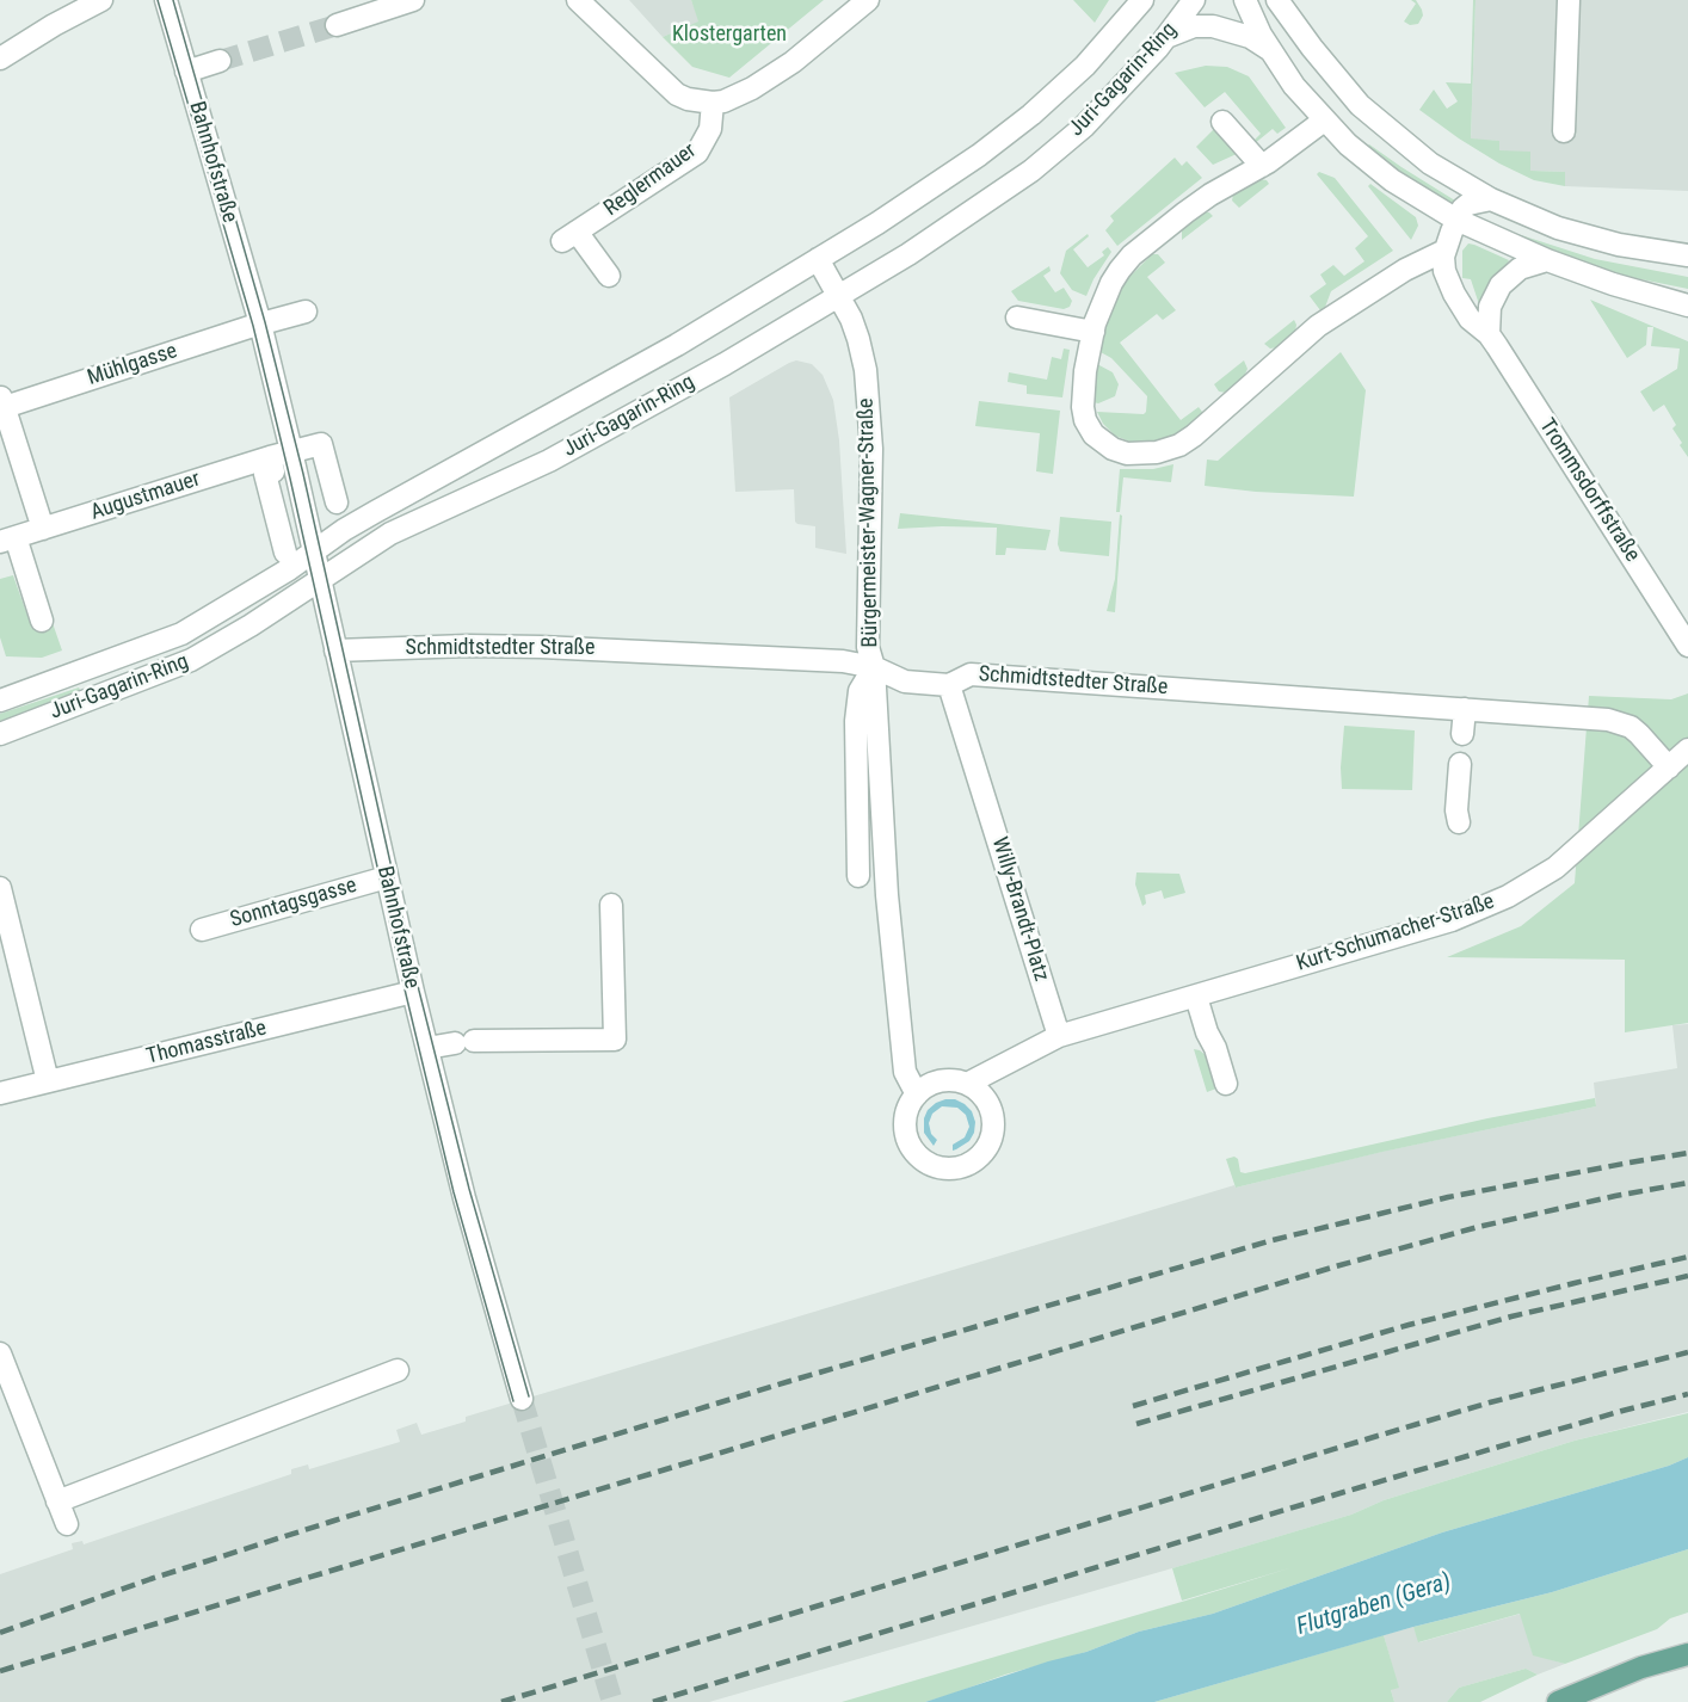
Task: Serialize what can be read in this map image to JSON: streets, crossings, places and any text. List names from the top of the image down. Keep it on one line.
{"streets":{"street":["Juri-Gagarin-Ring","Bahnhofstraße","Reglermauer","Mühlgasse","Trommsdorffstraße","Augustmauer","Bürgermeister-Wagner-Straße","Schmidtstedter Straße","Sonntagsgasse","Willy-Brandt-Platz","Kurt-Schumacher-Straße","Thomasstraße"]},"crossings":[["Juri-Gagarin-Ring","Bahnhofstraße"],["Juri-Gagarin-Ring","Bürgermeister-Wagner-Straße"],["Bahnhofstraße","Mühlgasse"],["Bahnhofstraße","Augustmauer"],["Bahnhofstraße","Schmidtstedter Straße"],["Bahnhofstraße","Sonntagsgasse"],["Bahnhofstraße","Thomasstraße"],["Mühlgasse","Augustmauer"],["Bürgermeister-Wagner-Straße","Schmidtstedter Straße"],["Schmidtstedter Straße","Willy-Brandt-Platz"],["Schmidtstedter Straße","Kurt-Schumacher-Straße"],["Willy-Brandt-Platz","Kurt-Schumacher-Straße"]],"water":["Flutgraben (Gera)"],"parks":["Klostergarten"]}
